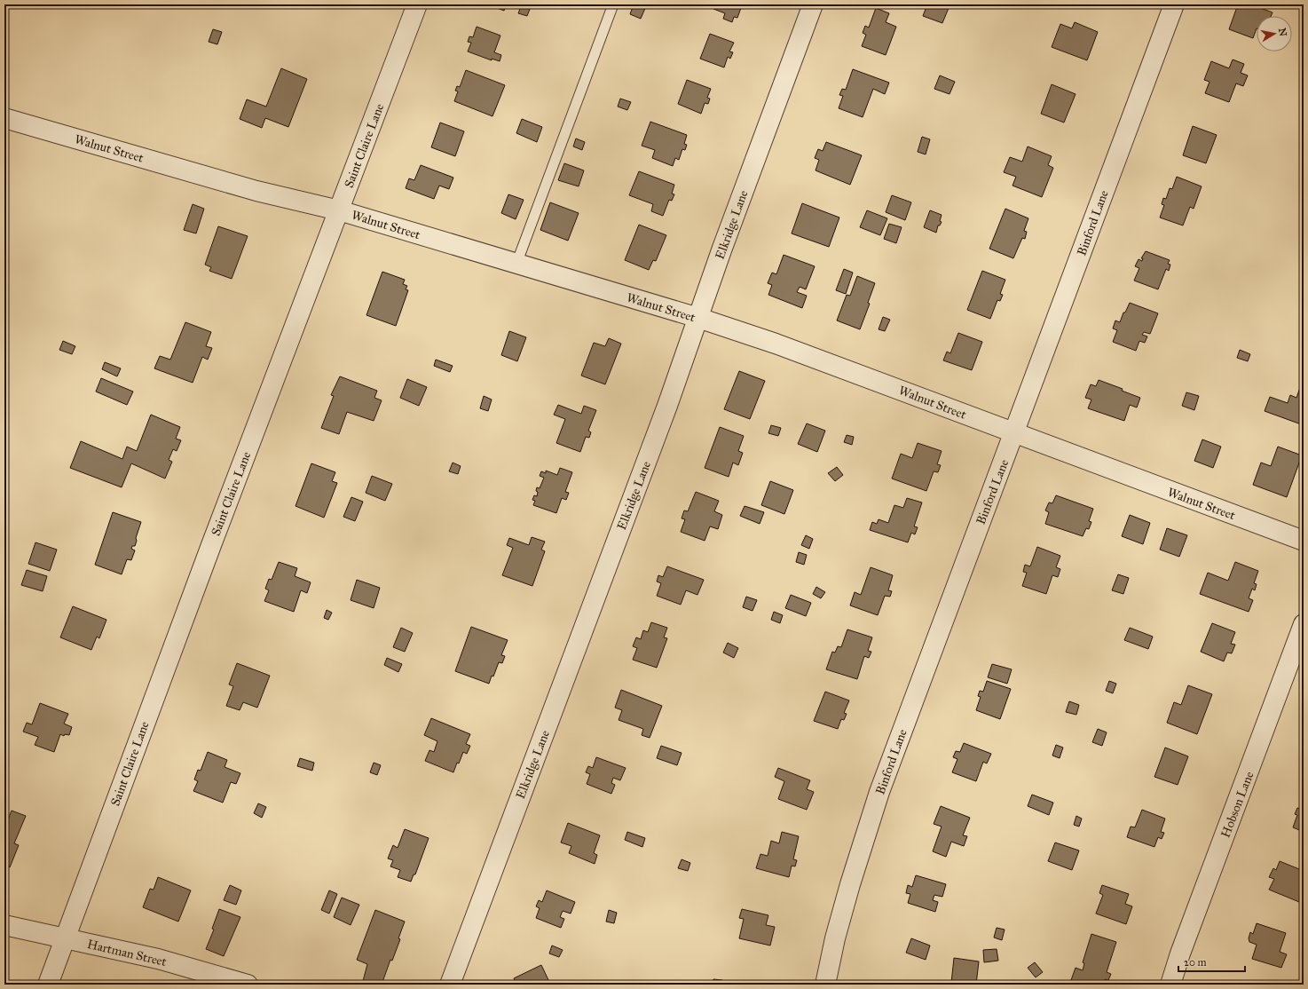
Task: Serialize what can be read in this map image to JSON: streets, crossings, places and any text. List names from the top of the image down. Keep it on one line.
{"streets":{"street":["Saint Claire Lane","Walnut Street","Binford Lane","Elkridge Lane","Hobson Lane","Hartman Street"]},"crossings":[["Saint Claire Lane","Walnut Street"],["Saint Claire Lane","Hartman Street"],["Walnut Street","Binford Lane"],["Walnut Street","Elkridge Lane"]],"scale_bar":"20 m","north":"right"}
